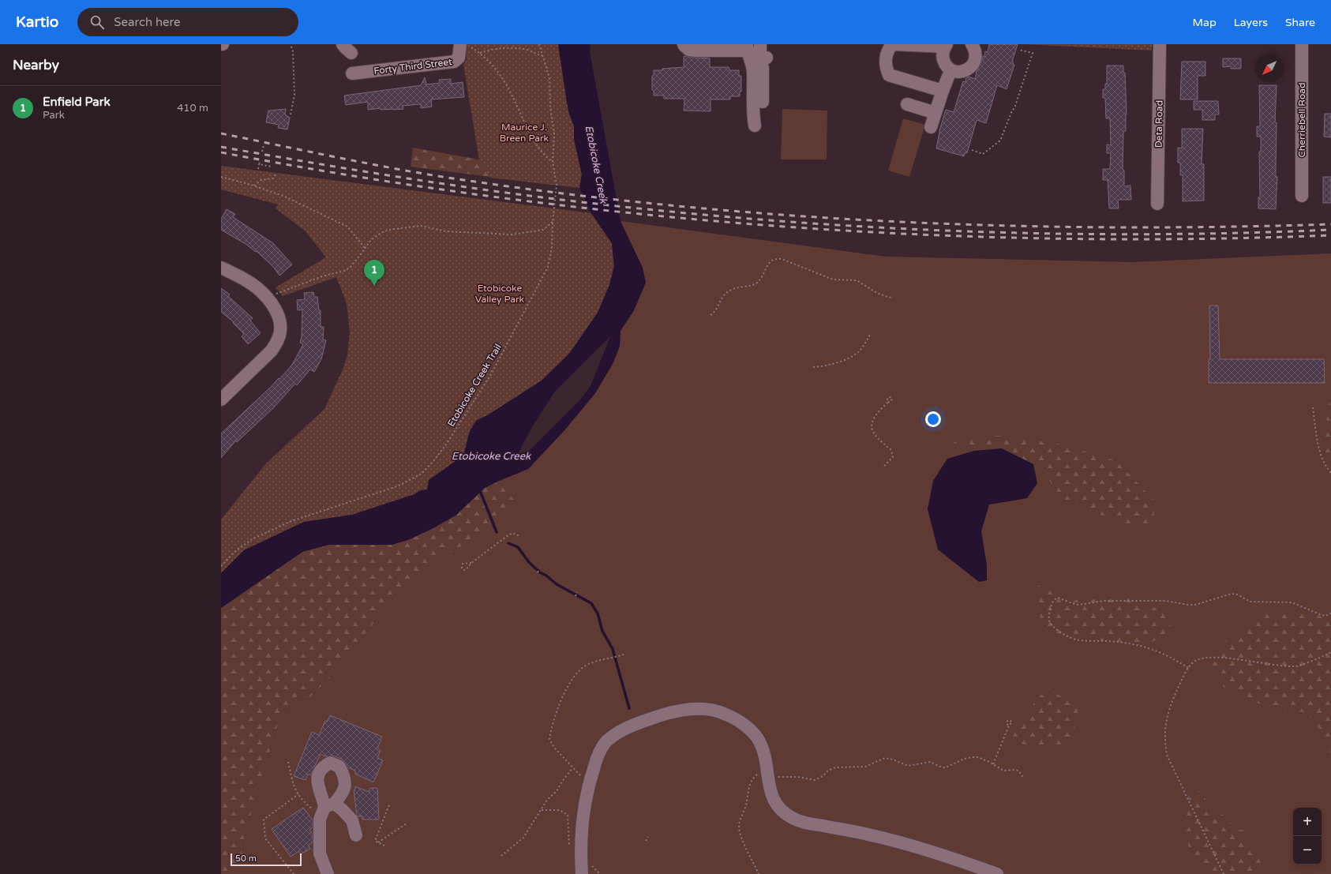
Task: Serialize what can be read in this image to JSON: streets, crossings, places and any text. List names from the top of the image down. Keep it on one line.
{"streets":{"street":["Forty Third Street","Cherriebell Road","Deta Road"],"path":["Etobicoke Creek Trail"]},"water":["Etobicoke Creek"],"parks":["Maurice J. Breen Park","Etobicoke Valley Park"],"scale_bar":"50 m","north":"bottom left","page":{"header":"Kartio","search":"Search here","nav":["Map","Layers","Share"],"heading":"Nearby","list":[{"mark":"1","name":"Enfield Park","note":"Park","value":"410 m"}],"pins":"1","map_buttons":["+","−"],"scale":"50 m"}}
